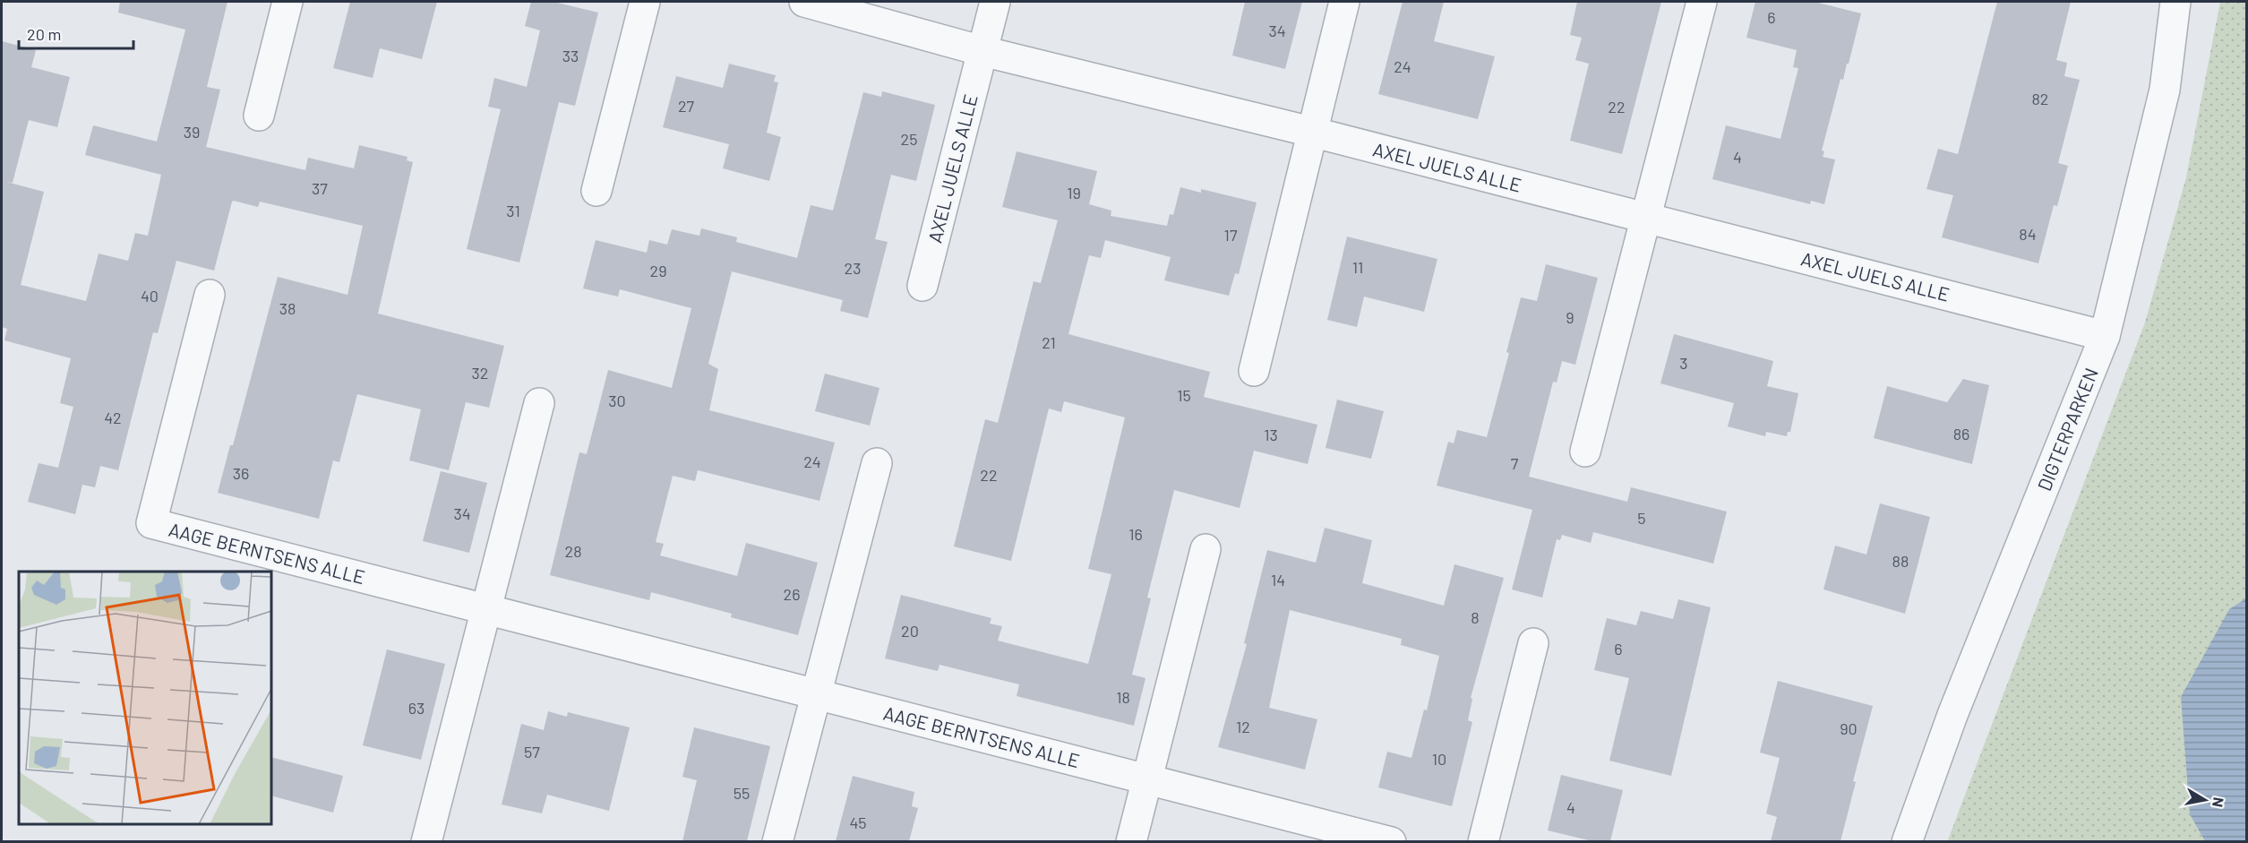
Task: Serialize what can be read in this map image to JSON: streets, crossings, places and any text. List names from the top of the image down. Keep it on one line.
{"streets":{"street":["AXEL JUELS ALLE","DIGTERPARKEN","AAGE BERNTSENS ALLE"]},"crossings":[["AXEL JUELS ALLE","DIGTERPARKEN"]],"house_numbers":["6","34","33","24","82","27","22","39","25","4","37","19","31","84","17","11","23","29","40","38","9","21","3","32","15","30","42","86","13","24","7","36","22","34","5","16","28","88","14","26","8","20","6","18","63","12","90","57","10","55","4","45"],"scale_bar":"20 m","north":"right"}
